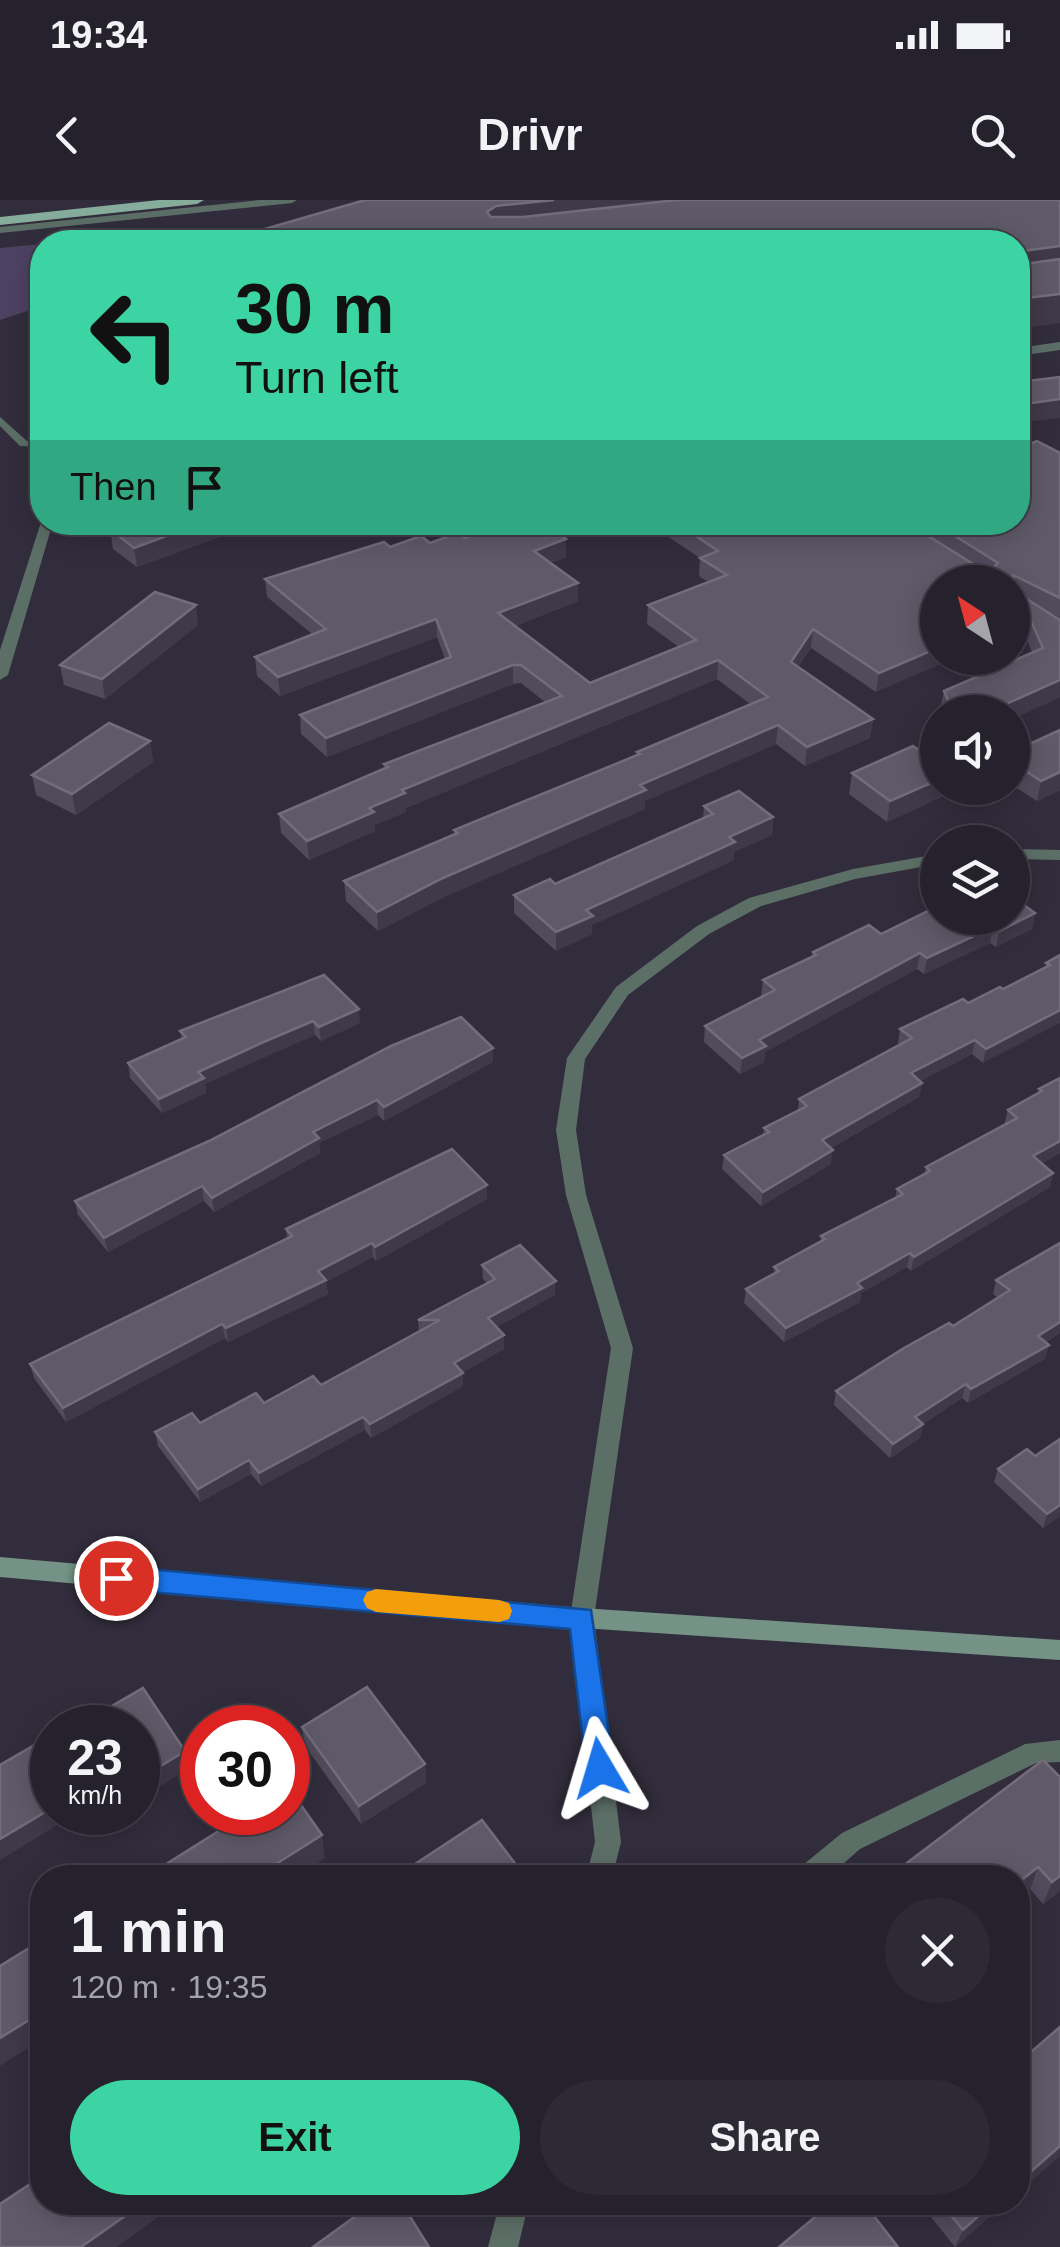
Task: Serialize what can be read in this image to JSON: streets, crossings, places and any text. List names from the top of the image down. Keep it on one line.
{"north":"top left","page":{"status":"19:34","header":"Drivr","turn":["30 m","Turn left"],"then":"Then","speed":"23 km/h","limit":"30","heading":["1 min","120 m · 19:35"],"buttons":["Exit","Share"]}}
